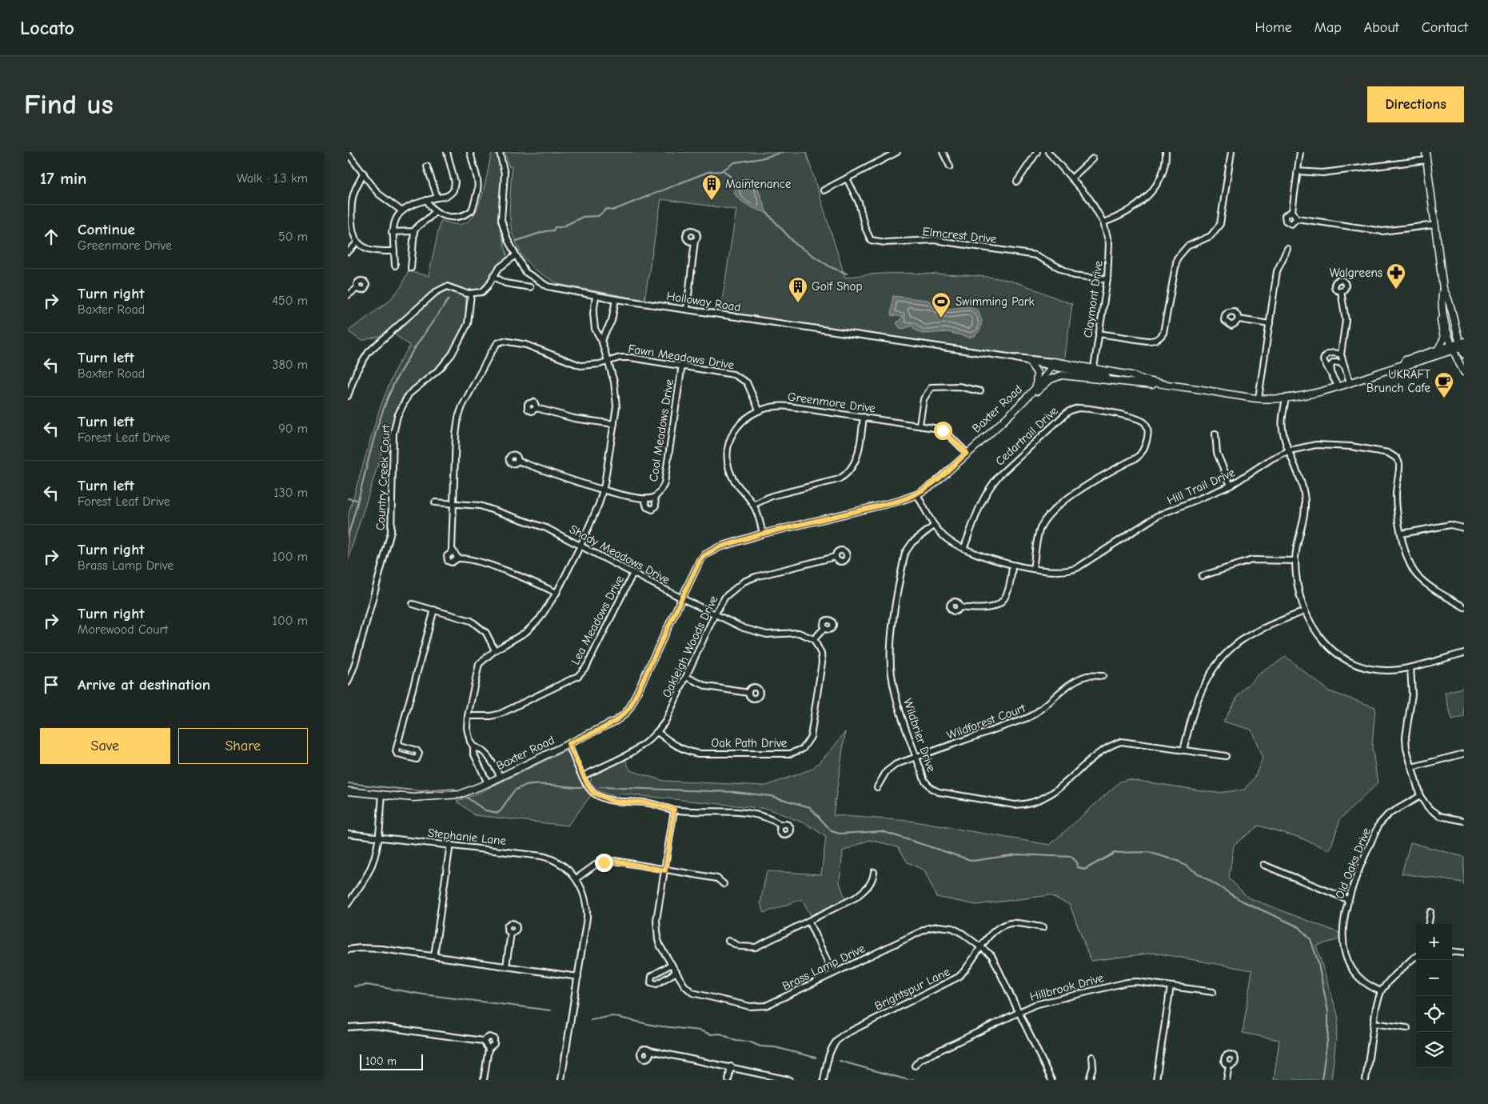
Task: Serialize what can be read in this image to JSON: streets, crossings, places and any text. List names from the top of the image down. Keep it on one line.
{"streets":{"main road":["Baxter Road"],"street":["Elmcrest Drive","Claymont Drive","Holloway Road","Fawn Meadows Drive","Greenmore Drive","Cool Meadows Drive","Cedartrail Drive","Country Creek Court","Hill Trail Drive","Shady Meadows Drive","Lea Meadows Drive","Oakleigh Woods Drive","Wildforest Court","Wildbrier Drive","Oak Path Drive","Stephanie Lane","Old Oaks Drive","Brass Lamp Drive","Hillbrook Drive","Brightspur Lane"]},"crossings":[["Elmcrest Drive","Claymont Drive"],["Holloway Road","Baxter Road"],["Fawn Meadows Drive","Greenmore Drive"],["Fawn Meadows Drive","Cool Meadows Drive"],["Fawn Meadows Drive","Shady Meadows Drive"],["Greenmore Drive","Baxter Road"],["Baxter Road","Hill Trail Drive"],["Baxter Road","Shady Meadows Drive"],["Cedartrail Drive","Hill Trail Drive"],["Hill Trail Drive","Wildbrier Drive"],["Shady Meadows Drive","Lea Meadows Drive"],["Shady Meadows Drive","Oakleigh Woods Drive"],["Shady Meadows Drive","Oak Path Drive"],["Oakleigh Woods Drive","Oak Path Drive"],["Wildforest Court","Wildbrier Drive"],["Brass Lamp Drive","Hillbrook Drive"],["Brass Lamp Drive","Brightspur Lane"]],"places":{"building":["Maintenance","Golf Shop"],"pharmacy":["Walgreens"],"sports":["Swimming Park"],"cafe":["UKRAFT Brunch Cafe"]},"scale_bar":"100 m","page":{"header":"Locato","nav":["Home","Map","About","Contact"],"buttons":["Directions",["Save","Share"]],"title":"Find us","heading":["17 min","Walk · 1.3 km"],"list":[["Continue","Greenmore Drive","50 m"],["Turn right","Baxter Road","450 m"],["Turn left","Baxter Road","380 m"],["Turn left","Forest Leaf Drive","90 m"],["Turn left","Forest Leaf Drive","130 m"],["Turn right","Brass Lamp Drive","100 m"],["Turn right","Morewood Court","100 m"],"Arrive at destination"],"map_buttons":["+","−"],"scale":"100 m"}}
